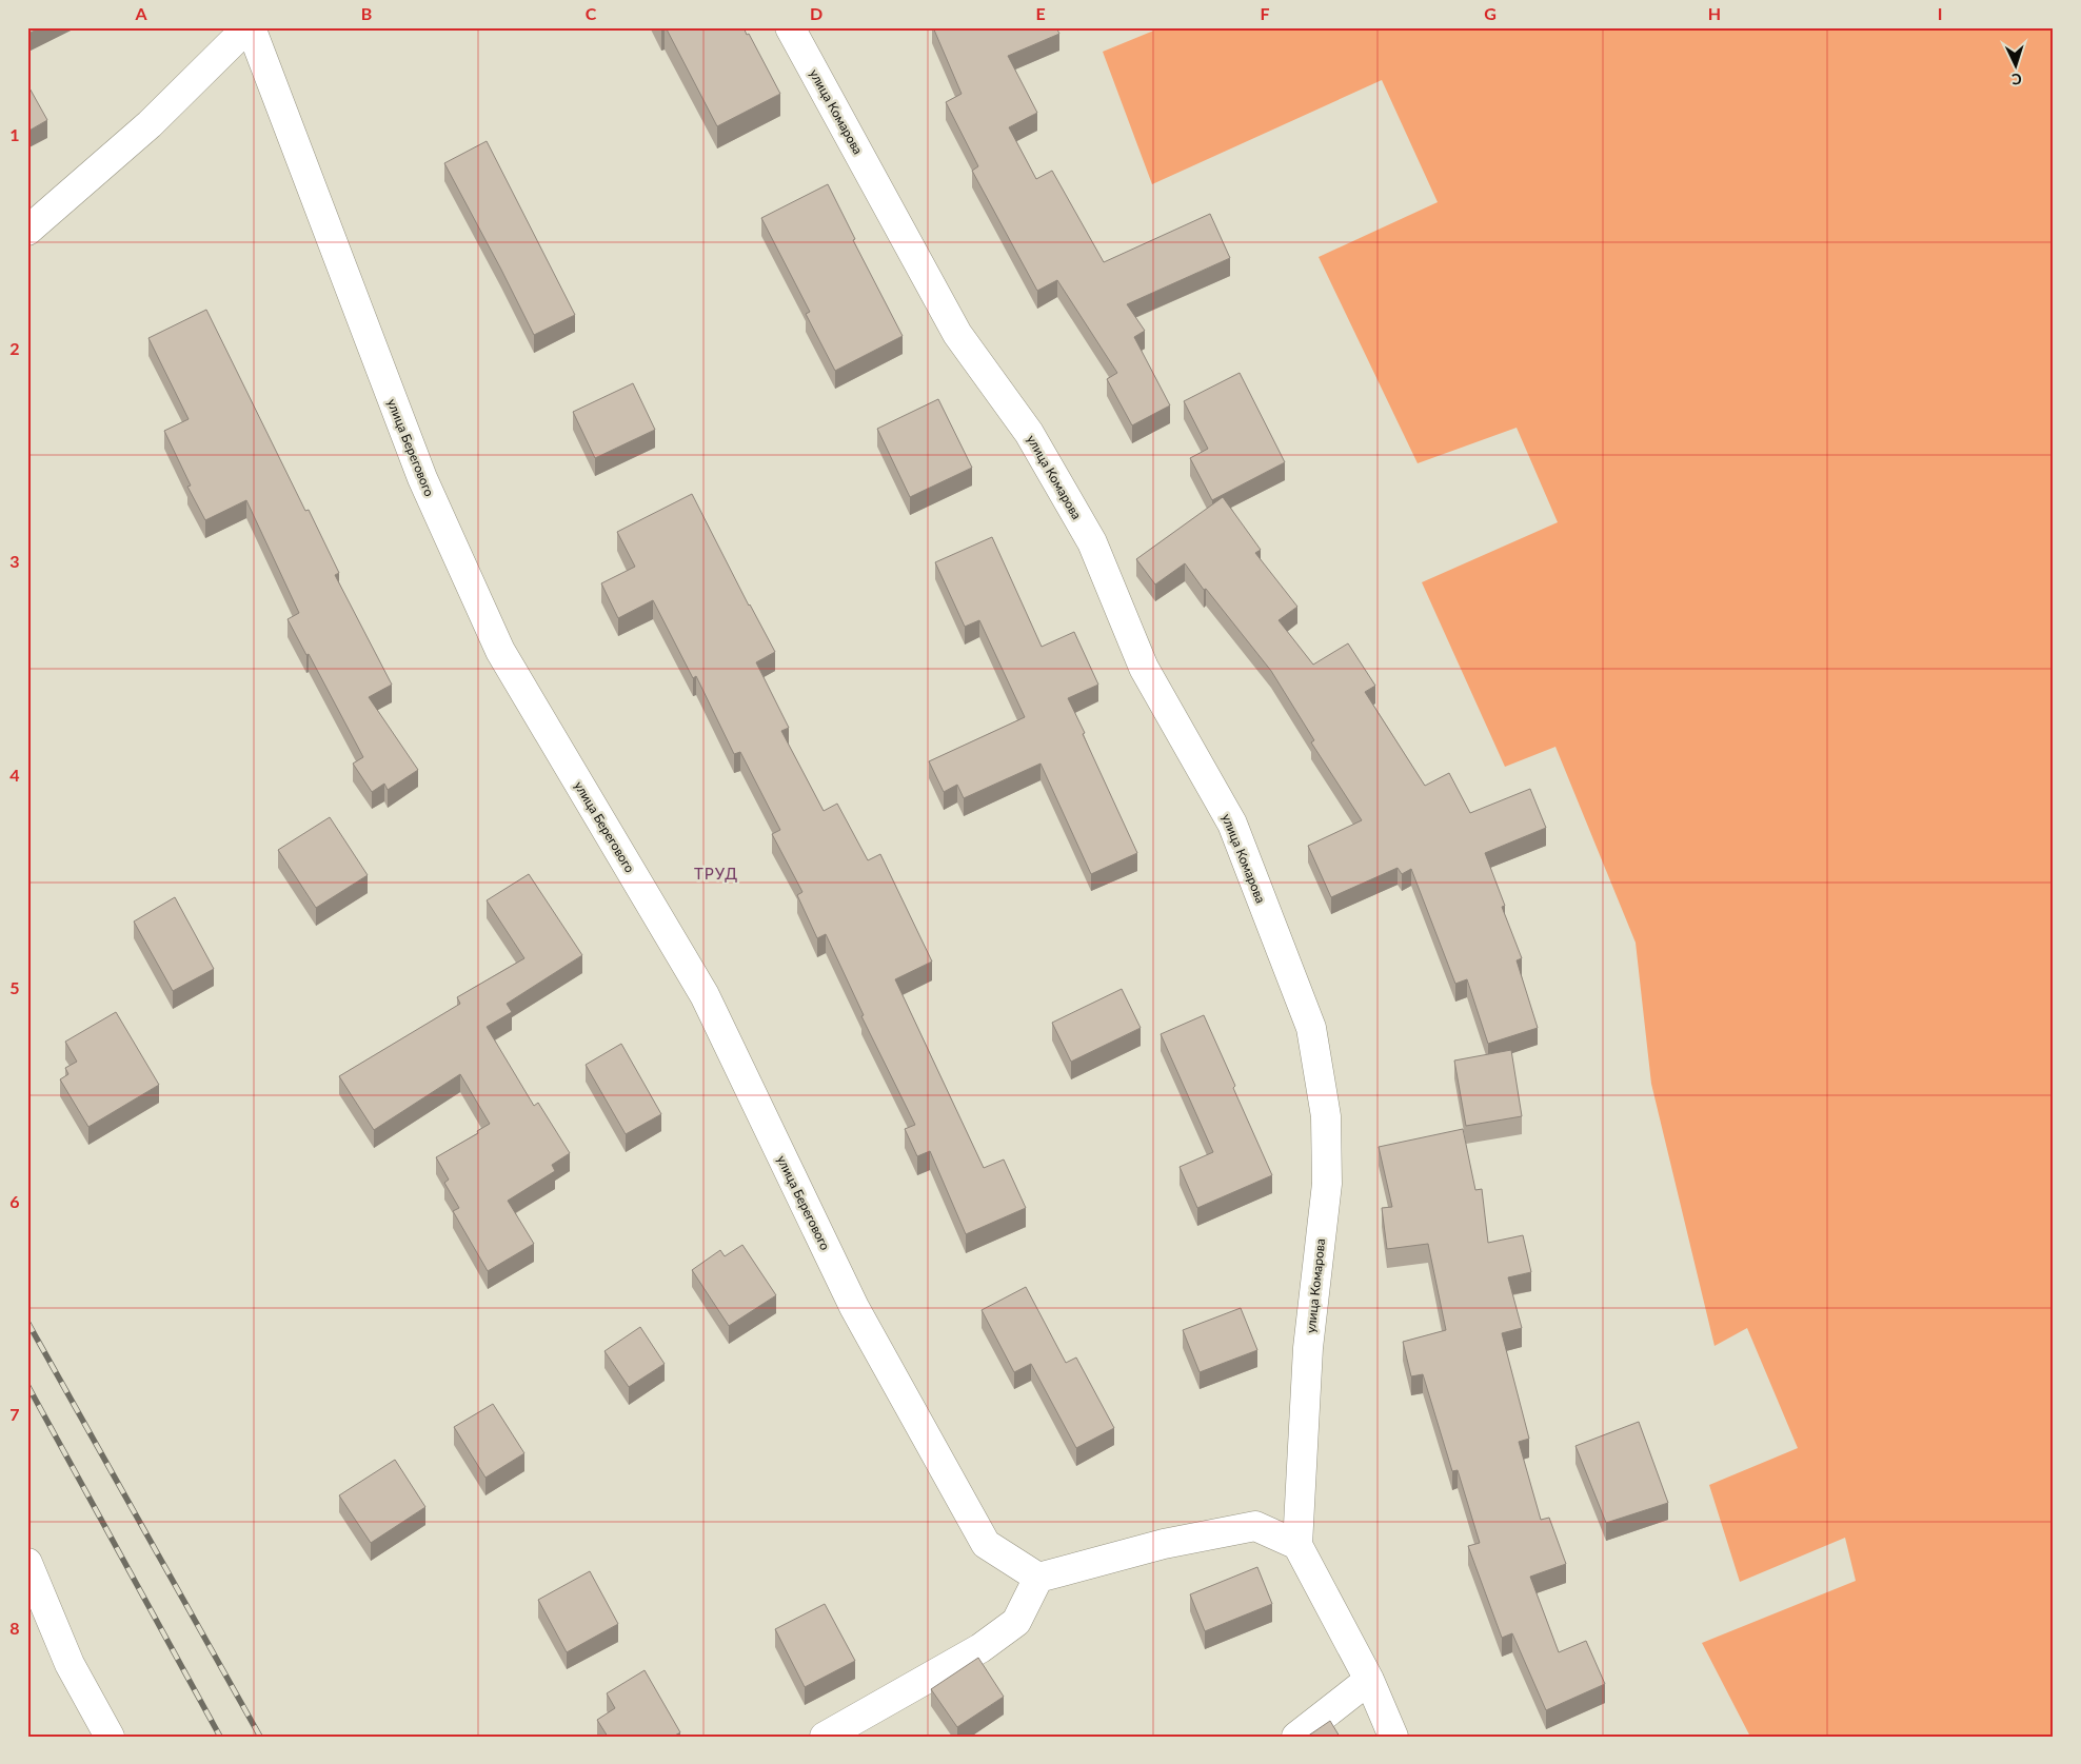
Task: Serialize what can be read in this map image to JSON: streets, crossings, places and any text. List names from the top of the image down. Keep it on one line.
{"streets":{"street":["улица Комарова","улица Берегового"]},"districts":["ТРУД"],"north":"bottom","grid":{"columns":["A","B","C","D","E","F","G","H","I"],"rows":["1","2","3","4","5","6","7","8"]}}
